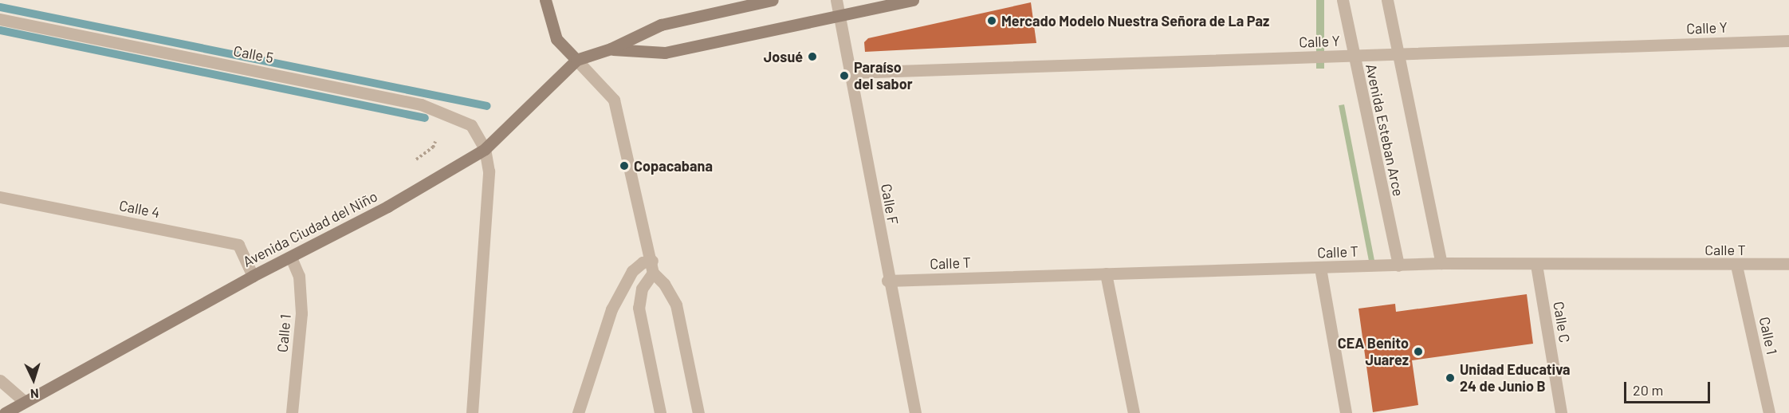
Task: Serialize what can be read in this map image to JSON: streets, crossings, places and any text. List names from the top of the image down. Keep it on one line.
{"streets":{"main road":["Avenida Ciudad del Niño"],"street":["Calle Y","Calle 5","Avenida Esteban Arce","Calle F","Calle 4","Calle T","Calle C","Calle 1"]},"crossings":[["Calle Y","Avenida Esteban Arce"],["Calle Y","Calle F"],["Calle 5","Avenida Ciudad del Niño"],["Avenida Esteban Arce","Calle T"],["Calle F","Avenida Ciudad del Niño"],["Calle F","Calle T"],["Calle 4","Avenida Ciudad del Niño"],["Avenida Ciudad del Niño","Calle 1"],["Calle T","Calle C"],["Calle T","Calle 1"]],"places":["Mercado Modelo Nuestra Señora de La Paz","Josué","Paraíso del sabor","Copacabana","CEA Benito Juarez","Unidad Educativa 24 de Junio B"],"scale_bar":"20 m","north":"bottom"}
